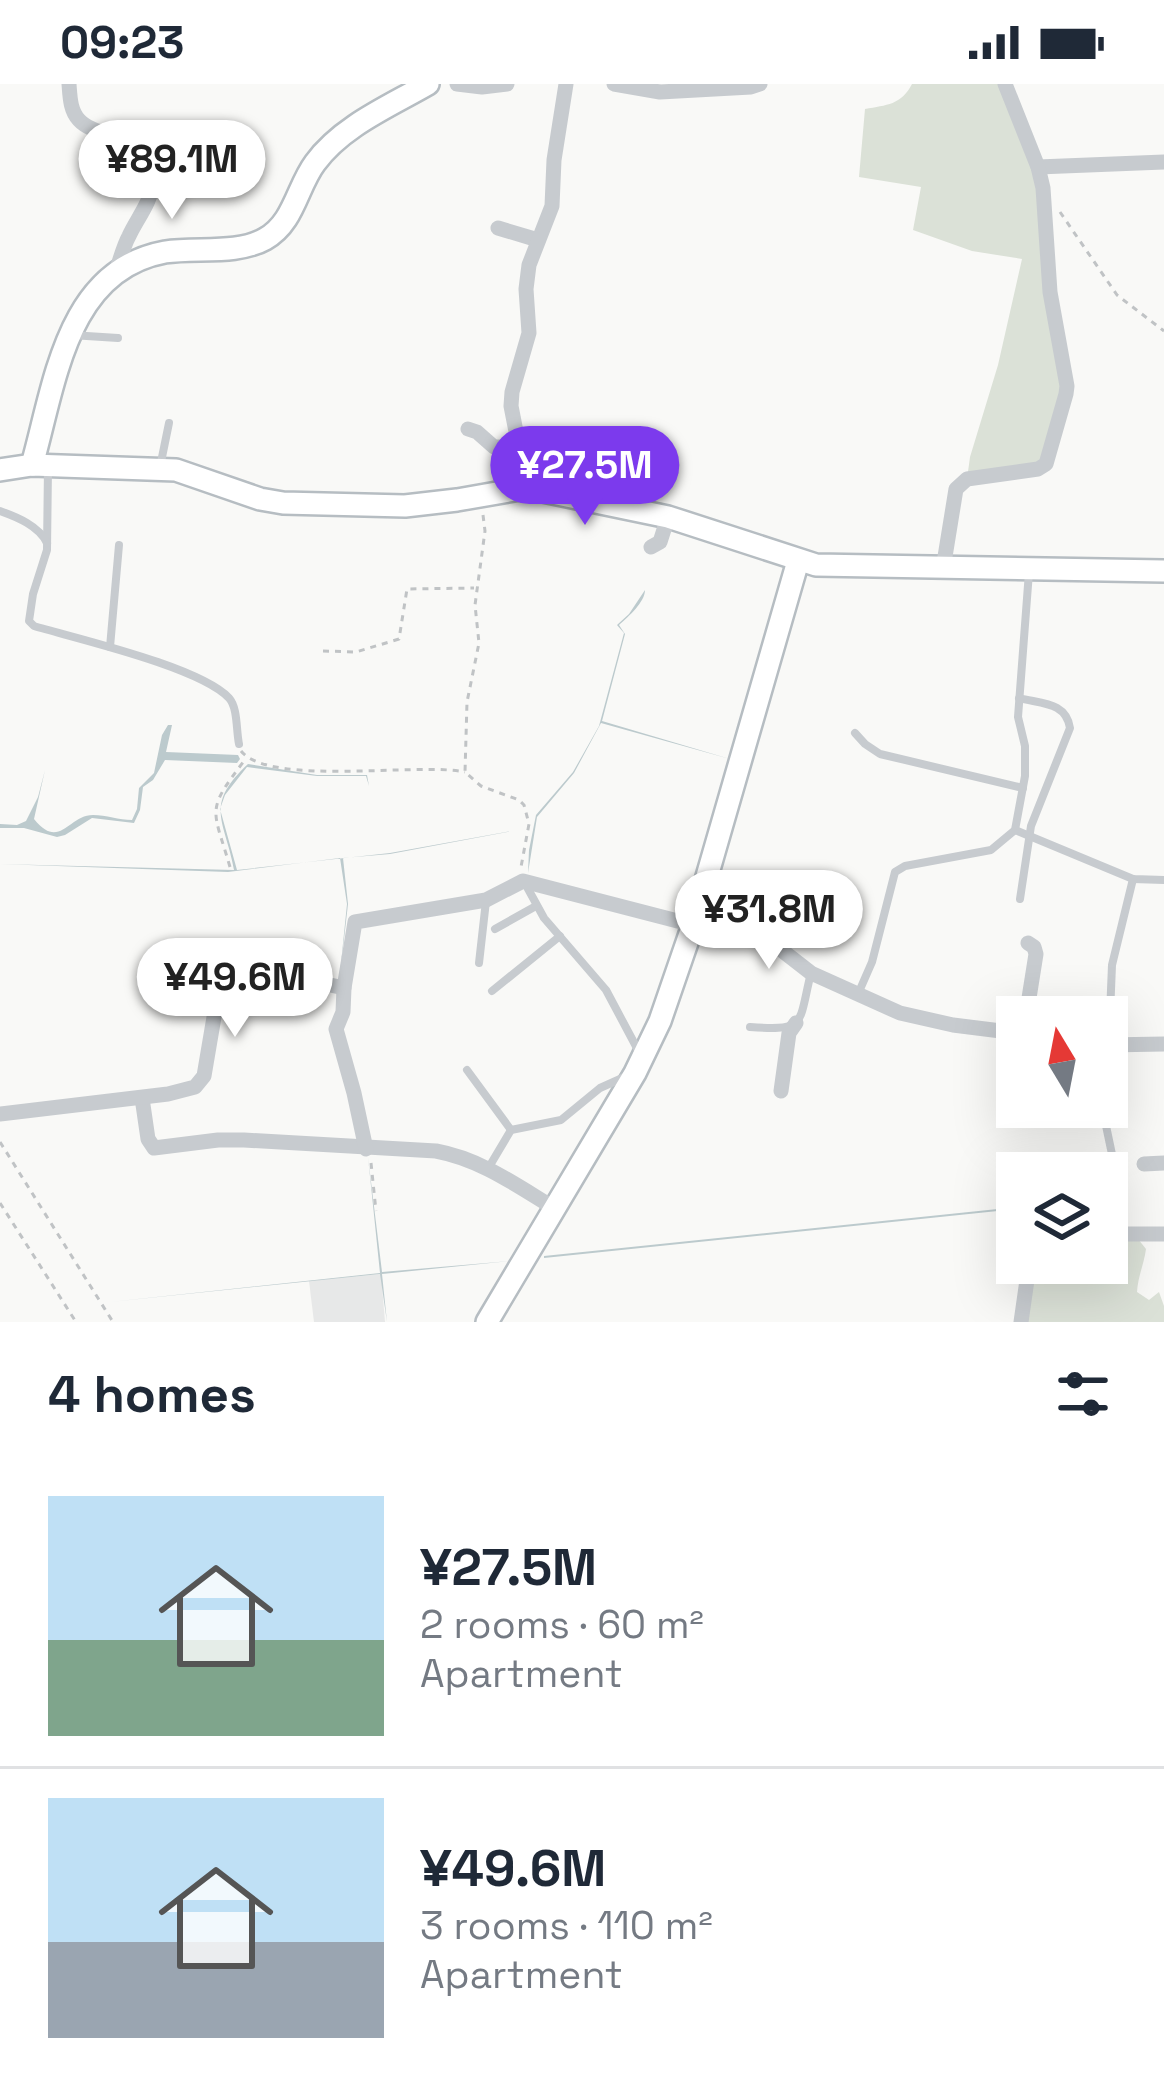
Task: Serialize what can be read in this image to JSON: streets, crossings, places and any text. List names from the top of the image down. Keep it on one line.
{"north":"top","page":{"status":"09:23","price":["¥89.1M","¥27.5M","¥31.8M","¥49.6M"],"heading":"4 homes","list":[{"name":"¥27.5M","note":"2 rooms · 60 m² · Apartment"},{"name":"¥49.6M","note":"3 rooms · 110 m² · Apartment"}]}}
